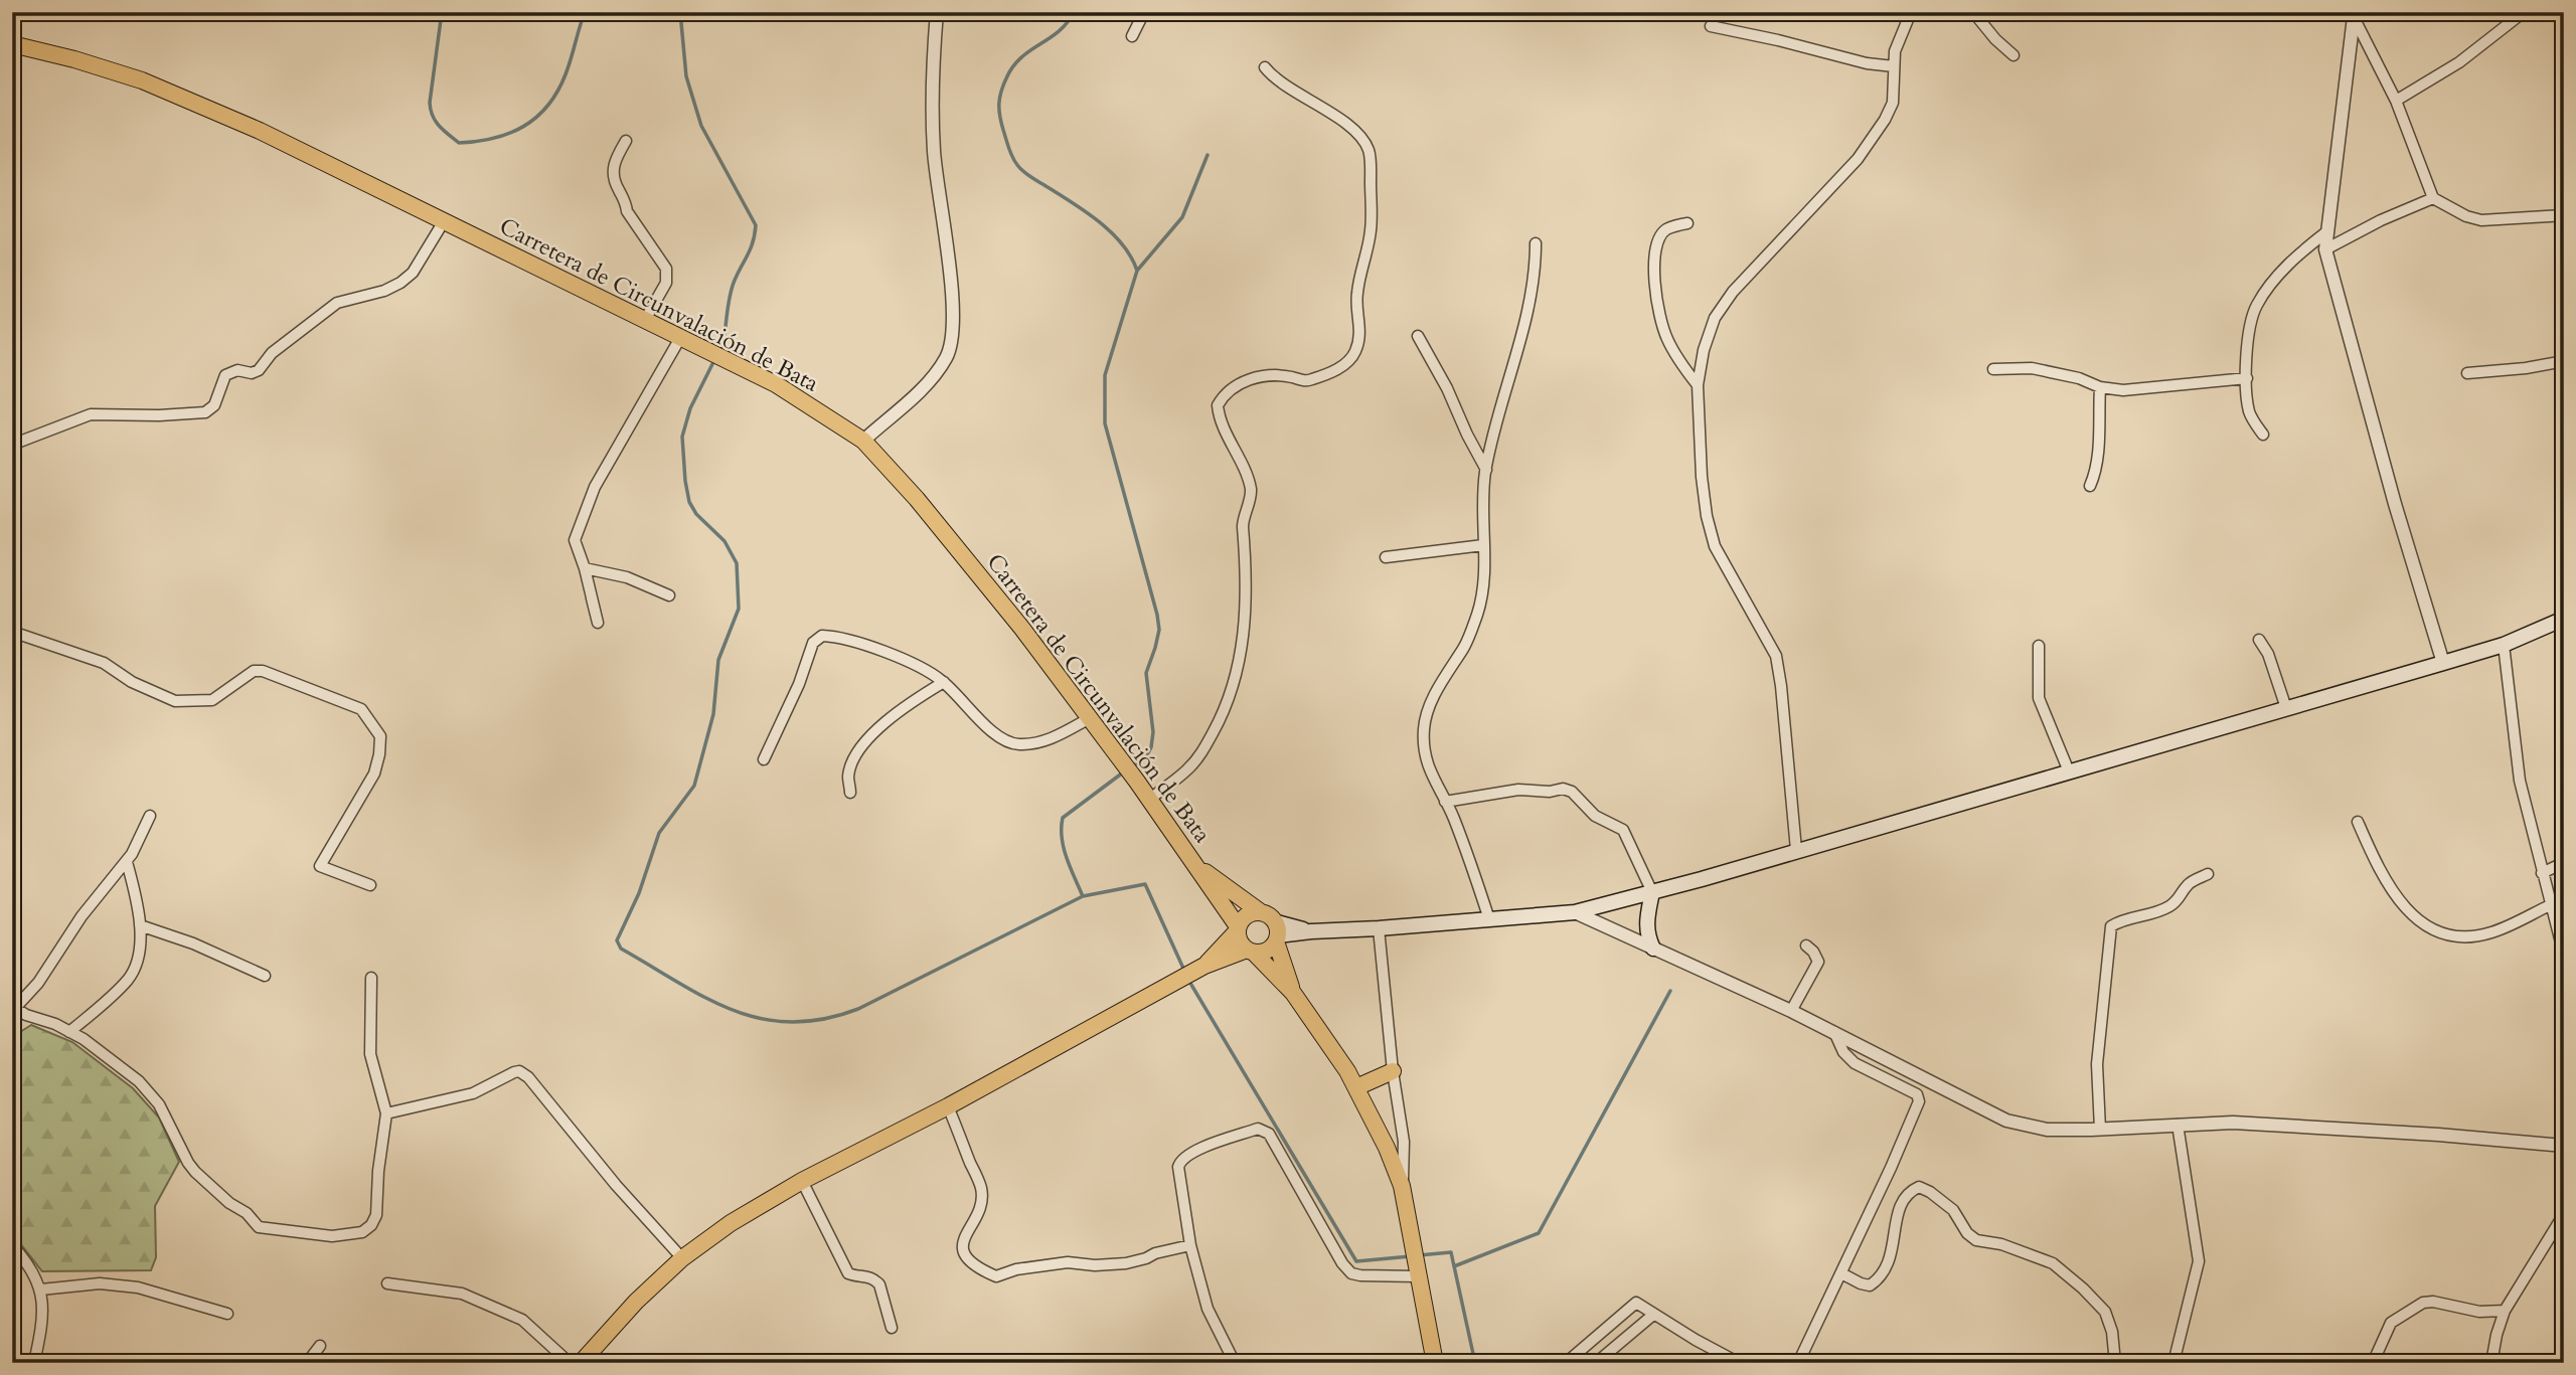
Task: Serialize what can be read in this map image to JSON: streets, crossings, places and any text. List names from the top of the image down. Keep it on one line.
{"streets":{"main road":["Carretera de Circunvalación de Bata"]}}
